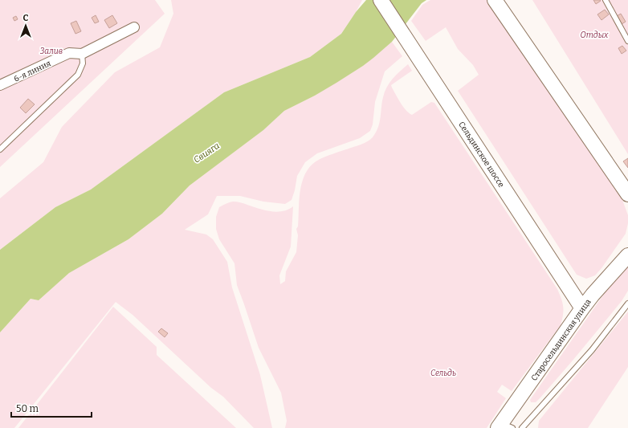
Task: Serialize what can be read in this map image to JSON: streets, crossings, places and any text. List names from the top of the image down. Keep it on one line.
{"streets":{"main road":["Сельдинское шоссе","Старосельдинская улица"],"street":["6-я линия"]},"crossings":[["Сельдинское шоссе","Старосельдинская улица"]],"water":["Свияга"],"parks":["Отдых","Залив","Сельдь"],"scale_bar":"50 m","north":"top"}
